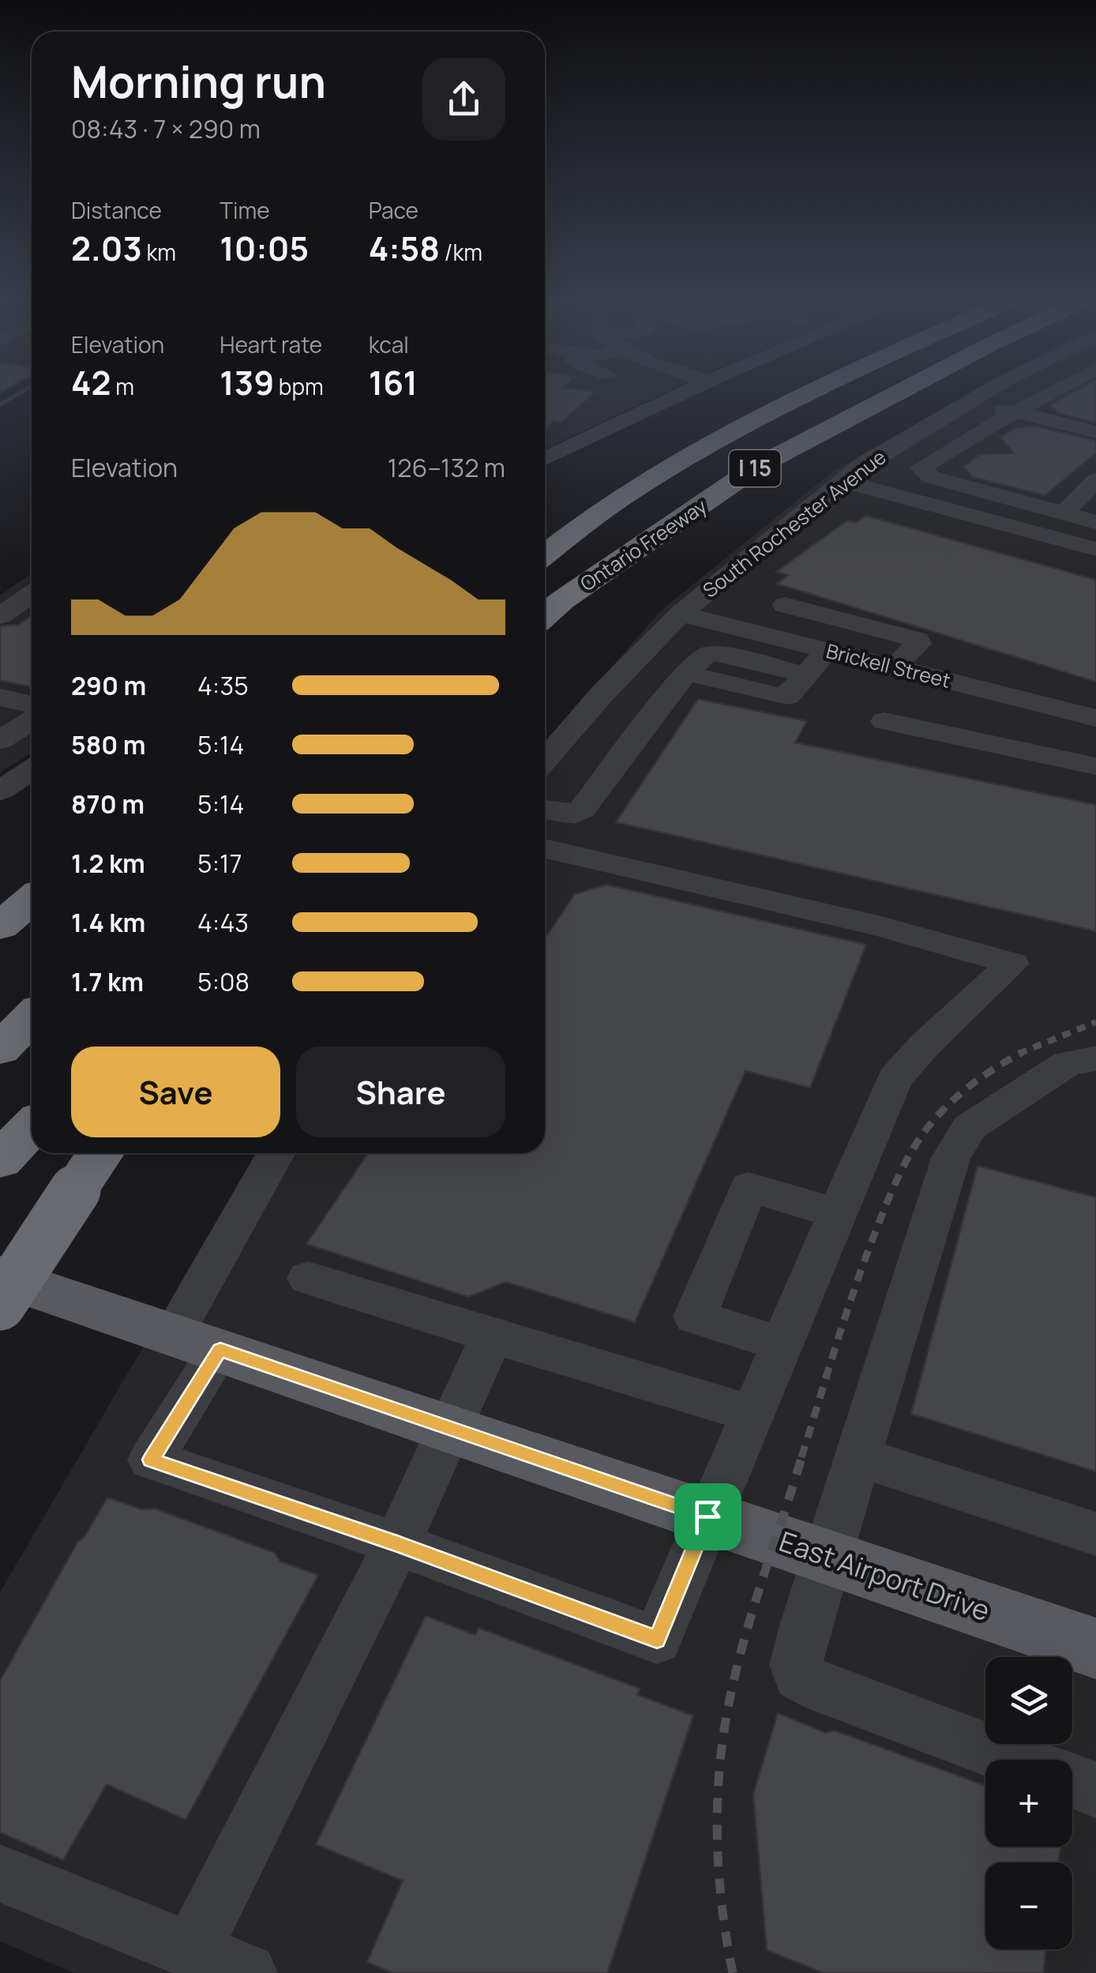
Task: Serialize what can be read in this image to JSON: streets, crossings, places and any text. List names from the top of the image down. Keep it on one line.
{"streets":{"highway":["I 15","Ontario Freeway"],"main road":["East Airport Drive"],"street":["South Rochester Avenue","Brickell Street"]},"crossings":[["South Rochester Avenue","Brickell Street"]],"page":{"heading":["Morning run","08:43 · 7 × 290 m"],"stats":[["Distance","2.03 km"],["Time","10:05"],["Pace","4:58 /km"],["Elevation","42 m"],["Heart rate","139 bpm"],["kcal","161"]],"chart":["Elevation","126–132 m"],"list":[{"name":"290 m","note":"4:35"},{"name":"580 m","note":"5:14"},{"name":"870 m","note":"5:14"},{"name":"1.2 km","note":"5:17"},{"name":"1.4 km","note":"4:43"},{"name":"1.7 km","note":"5:08"}],"buttons":["Save","Share"],"map_buttons":["+","−"]}}
